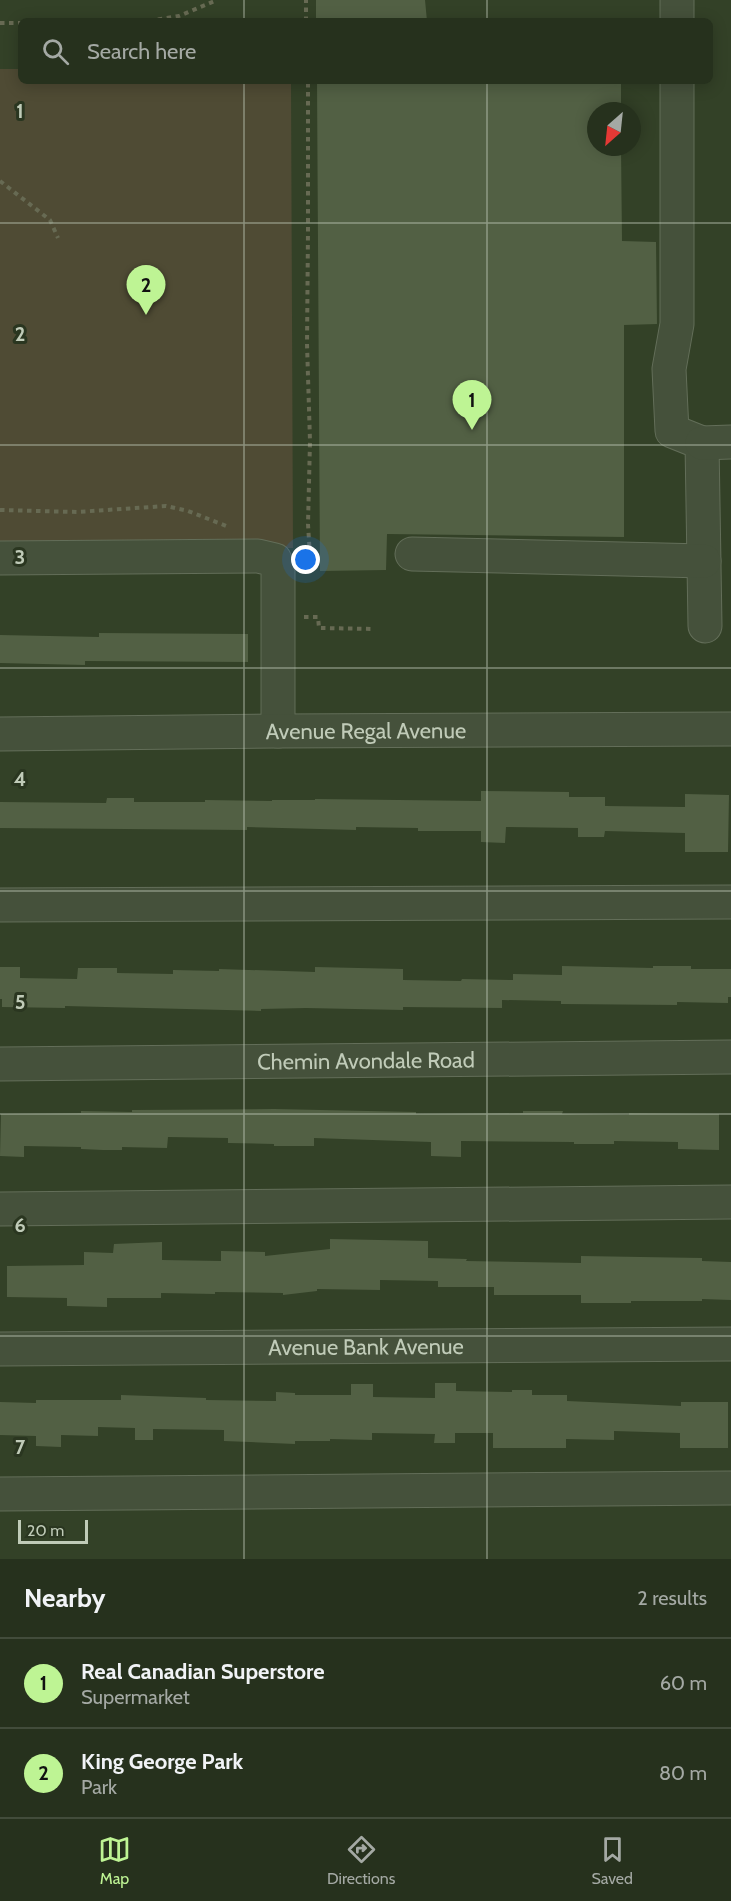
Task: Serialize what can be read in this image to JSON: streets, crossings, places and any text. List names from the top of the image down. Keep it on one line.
{"streets":{"street":["Avenue Regal Avenue","Chemin Avondale Road","Avenue Bank Avenue"]},"scale_bar":"20 m","north":"bottom left","page":{"search":"Search here","pins":["2","1"],"scale":"20 m","heading":["Nearby","2 results"],"list":[{"mark":"1","name":"Real Canadian Superstore","note":"Supermarket","value":"60 m"},{"mark":"2","name":"King George Park","note":"Park","value":"80 m"}],"nav":["Map","Directions","Saved"]},"grid":{"rows":["1","2","3","4","5","6","7"]}}
